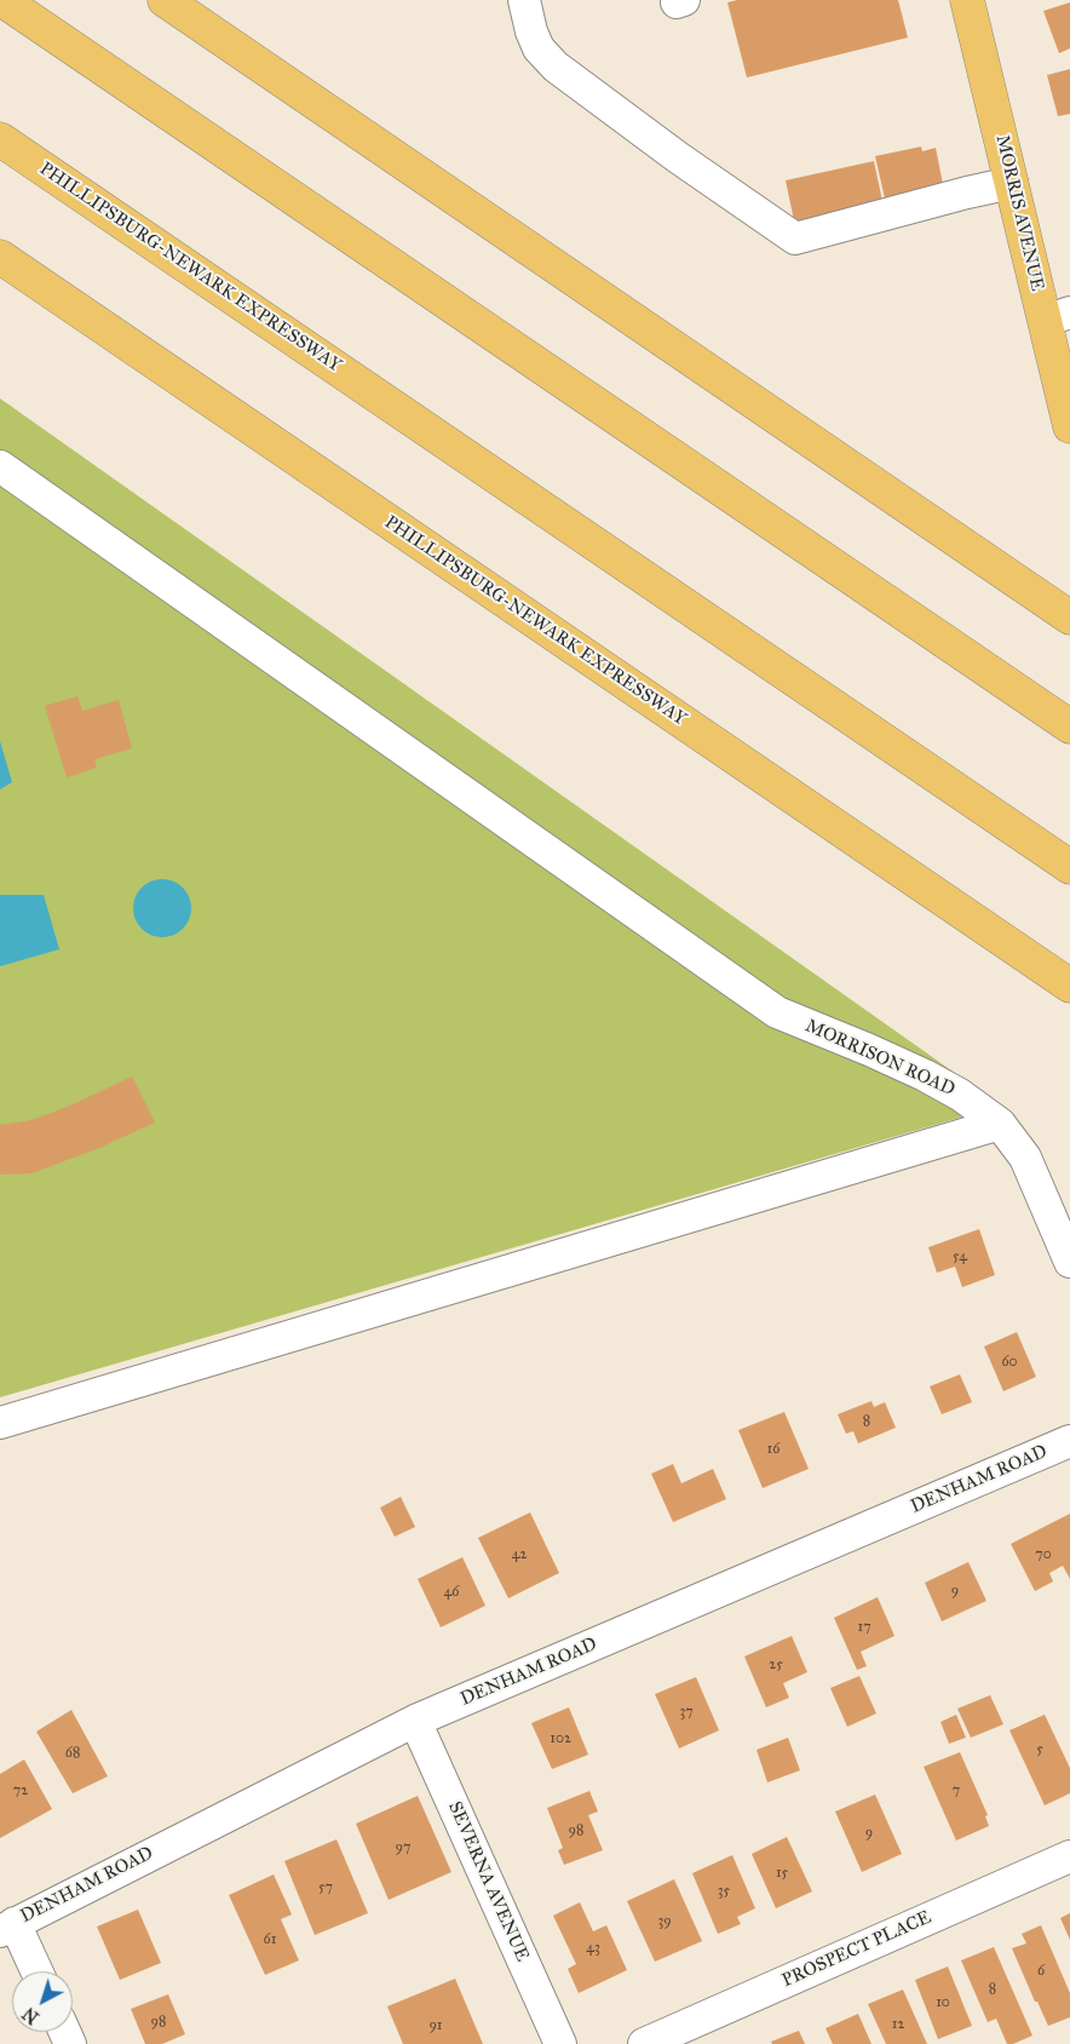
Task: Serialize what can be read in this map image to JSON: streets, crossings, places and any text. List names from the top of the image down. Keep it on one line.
{"streets":{"main road":["MORRIS AVENUE","PHILLIPSBURG-NEWARK EXPRESSWAY"],"street":["MORRISON ROAD","DENHAM ROAD","SEVERNA AVENUE","PROSPECT PLACE"]},"crossings":[["DENHAM ROAD","SEVERNA AVENUE"]],"house_numbers":["54","60","8","16","42","70","9","46","17","25","37","102","5","68","72","7","98","9","97","15","57","35","39","61","43","6","8","10","98","12","91"],"north":"bottom left"}
